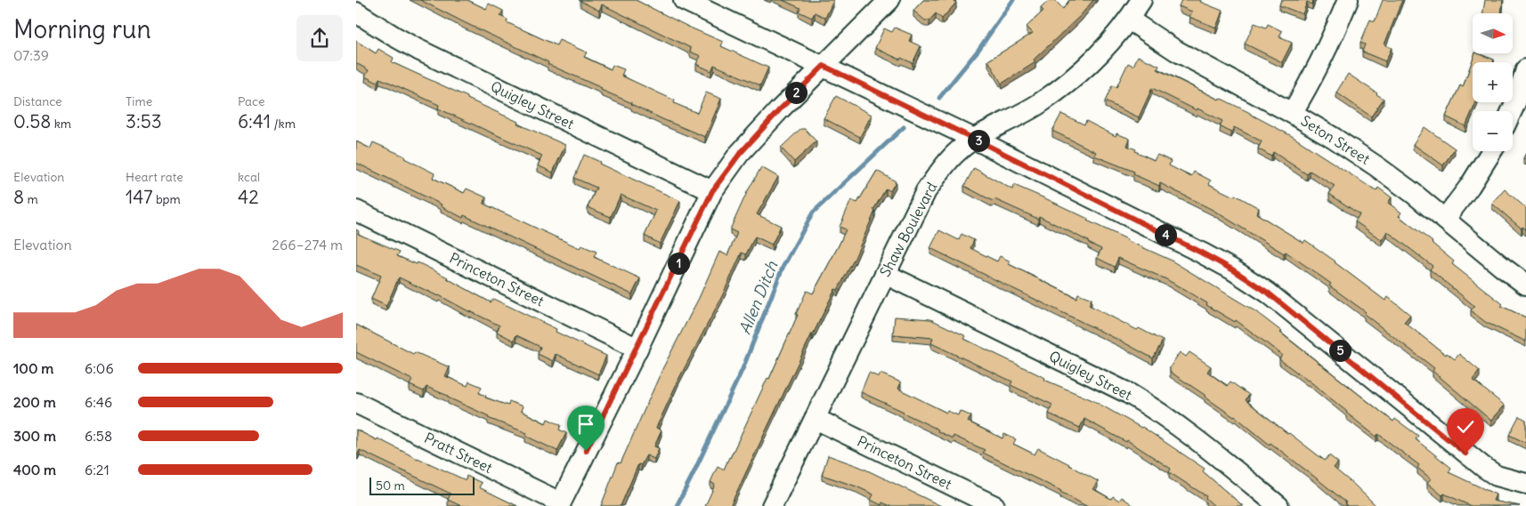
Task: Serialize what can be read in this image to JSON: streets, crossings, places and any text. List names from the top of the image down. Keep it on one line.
{"streets":{"street":["Quigley Street","Seton Street","Shaw Boulevard","Princeton Street","Pratt Street"]},"crossings":[["Quigley Street","Shaw Boulevard"],["Seton Street","Shaw Boulevard"],["Shaw Boulevard","Princeton Street"]],"water":["Allen Ditch"],"scale_bar":"50 m","north":"right","page":{"heading":["Morning run","07:39"],"map_buttons":["+","−"],"stats":[["Distance","0.58 km"],["Time","3:53"],["Pace","6:41 /km"],["Elevation","8 m"],["Heart rate","147 bpm"],["kcal","42"]],"pins":["2","3","4","1","5"],"chart":["Elevation","266–274 m"],"list":[{"name":"100 m","note":"6:06"},{"name":"200 m","note":"6:46"},{"name":"300 m","note":"6:58"},{"name":"400 m","note":"6:21"}],"scale":"50 m"}}
